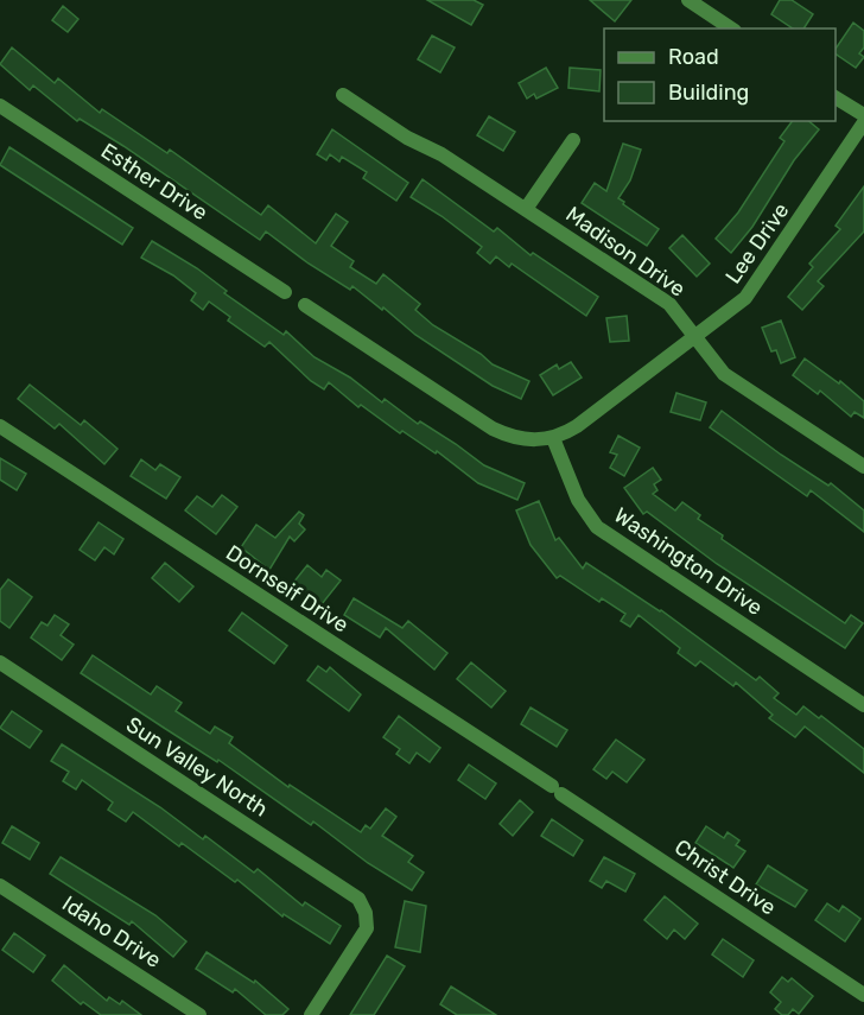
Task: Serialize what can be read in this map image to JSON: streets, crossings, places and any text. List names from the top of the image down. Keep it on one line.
{"streets":{"street":["Esther Drive","Lee Drive","Madison Drive","Washington Drive","Dornseif Drive","Sun Valley North","Christ Drive","Idaho Drive"]},"crossings":[["Lee Drive","Madison Drive"],["Lee Drive","Washington Drive"],["Dornseif Drive","Christ Drive"]],"legend":["Road","Building"]}
